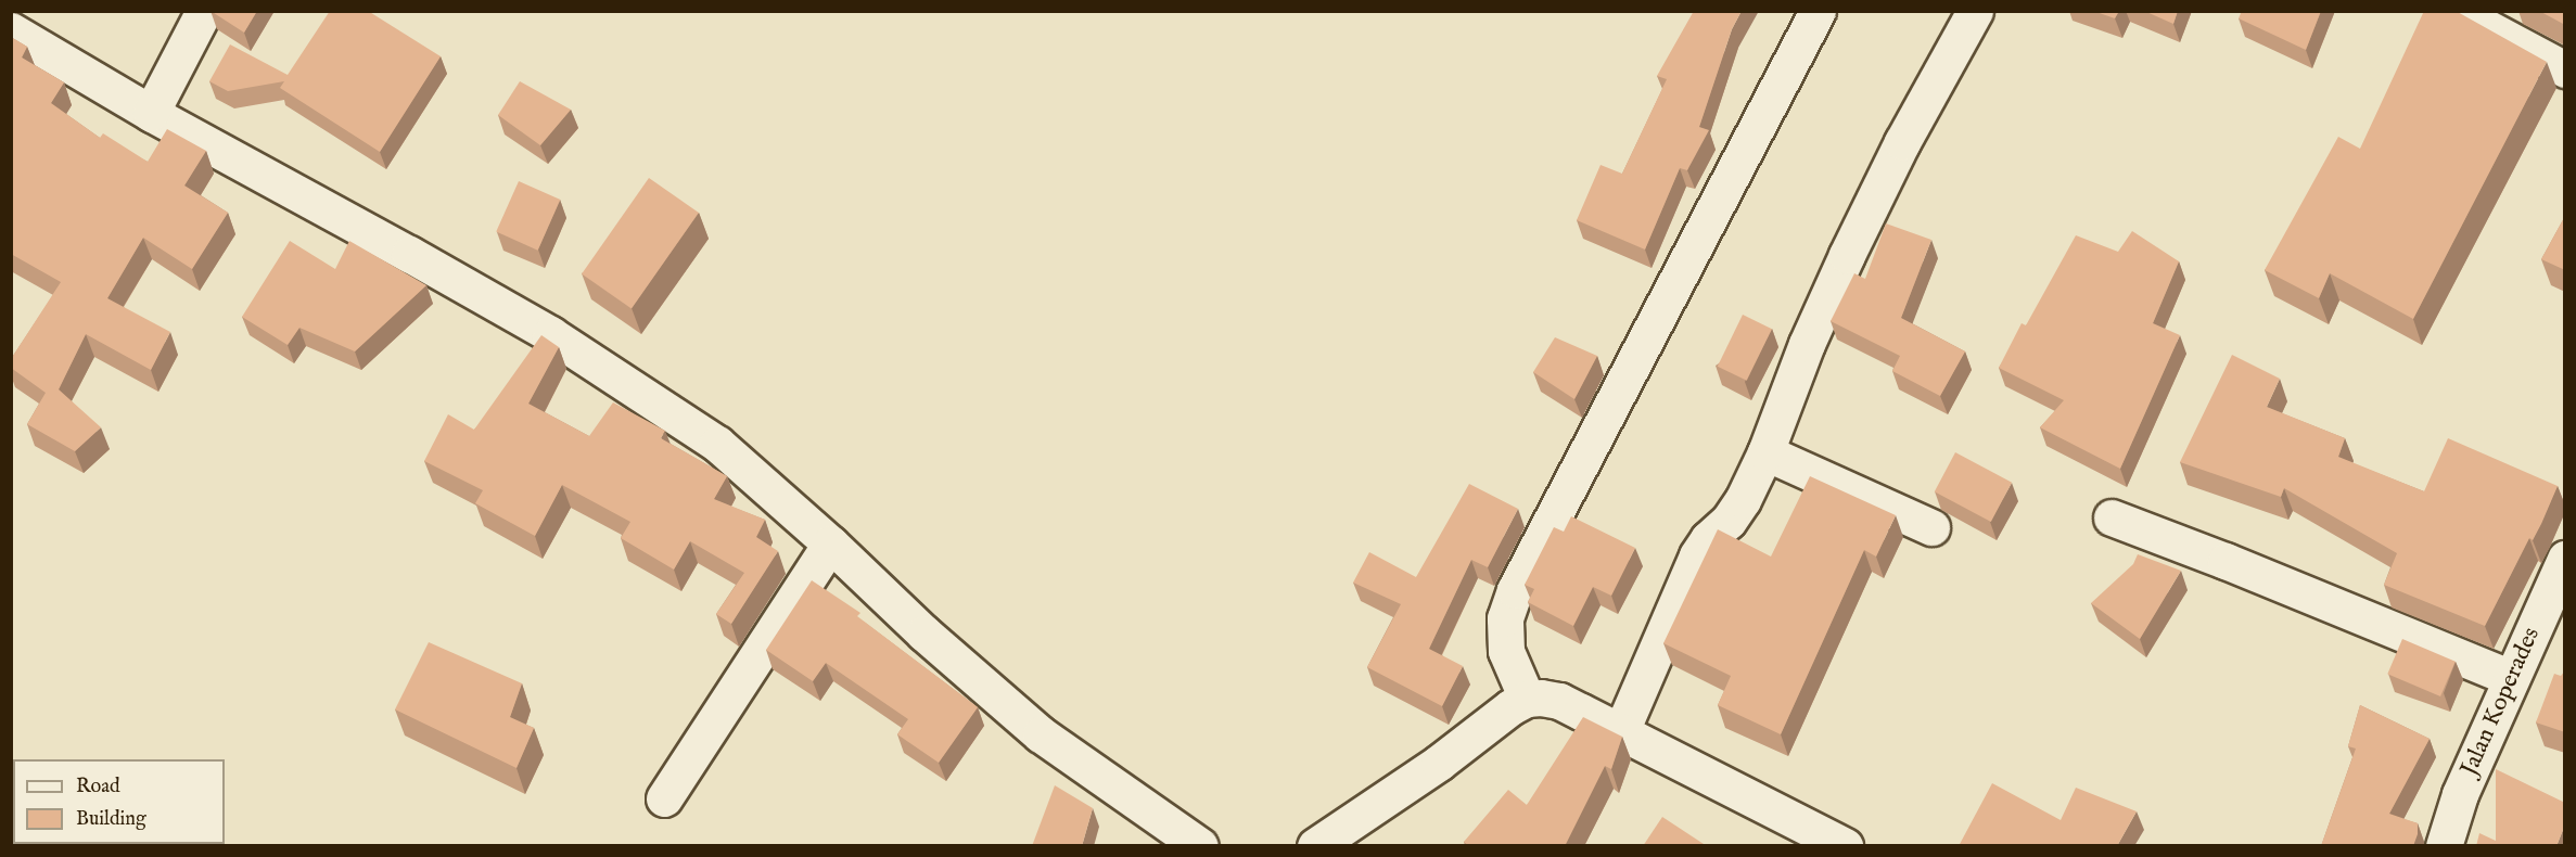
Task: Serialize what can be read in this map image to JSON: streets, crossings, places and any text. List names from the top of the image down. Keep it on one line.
{"streets":{"street":["Jalan Koperades"]},"legend":["Road","Building"]}
